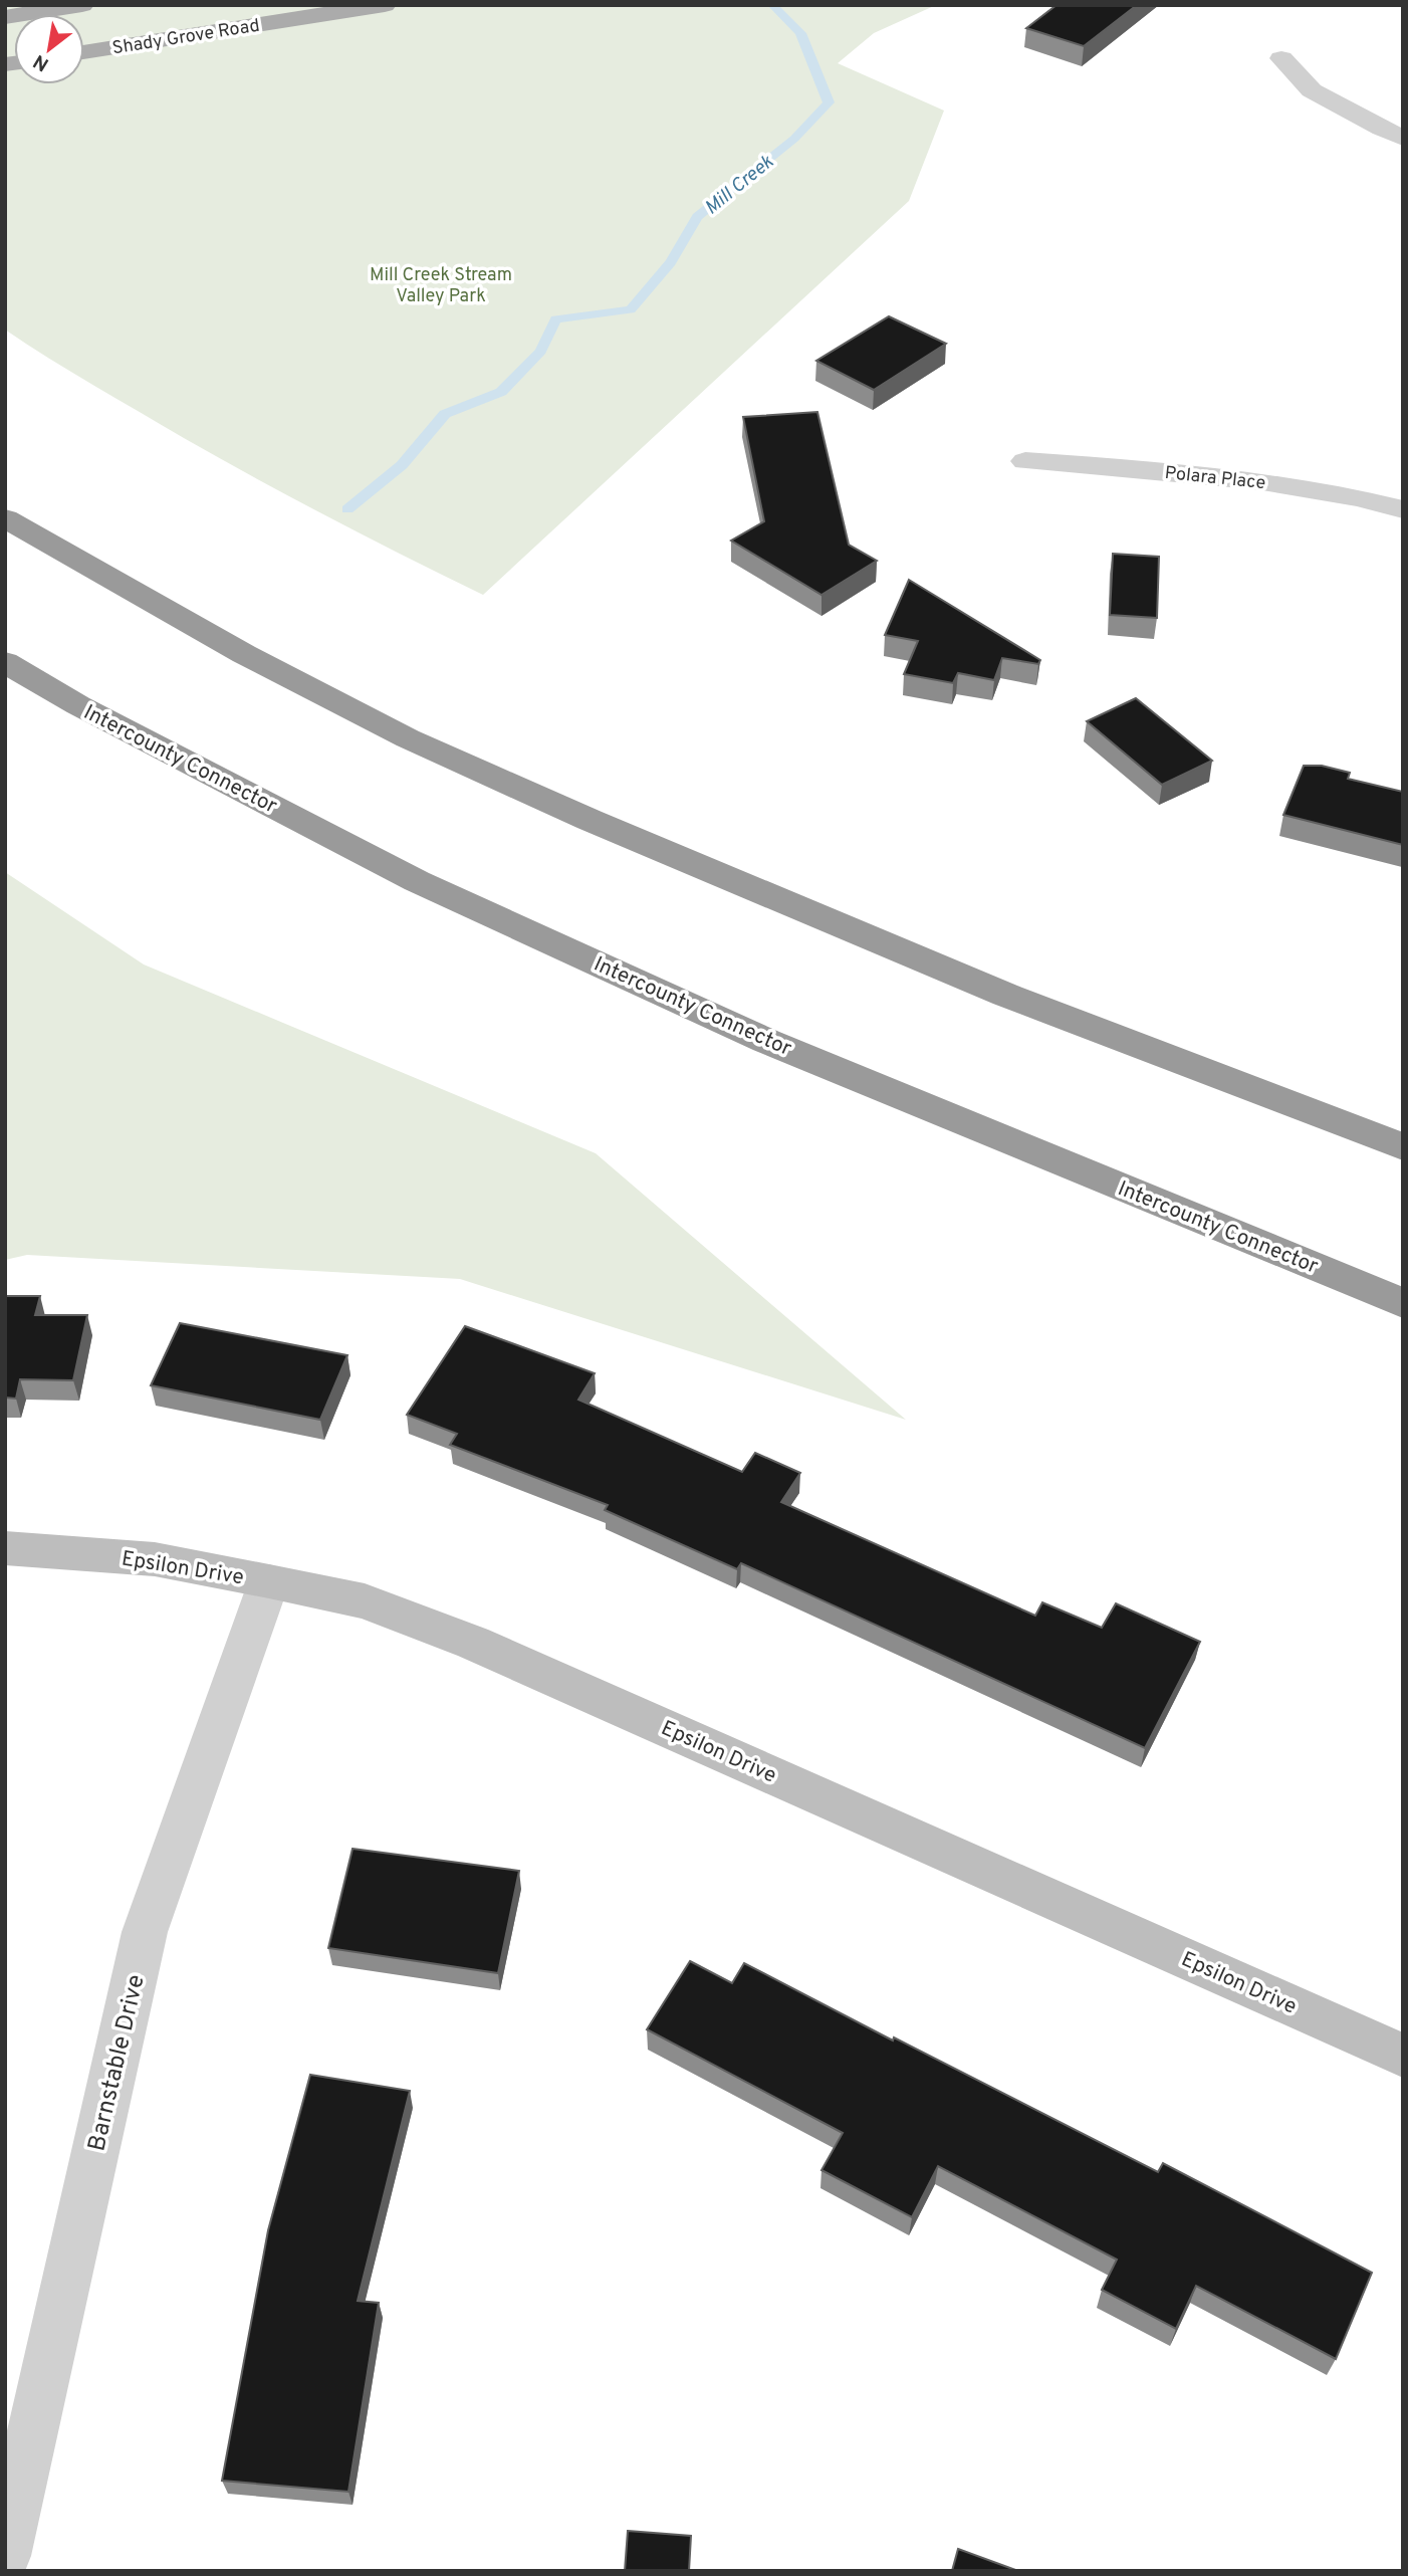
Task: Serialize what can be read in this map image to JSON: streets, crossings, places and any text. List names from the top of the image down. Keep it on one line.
{"streets":{"highway":["Intercounty Connector"],"main road":["Shady Grove Road"],"street":["Polara Place","Epsilon Drive","Barnstable Drive"]},"crossings":[["Epsilon Drive","Barnstable Drive"]],"water":["Mill Creek"],"parks":["Mill Creek Stream Valley Park"],"north":"bottom left"}
